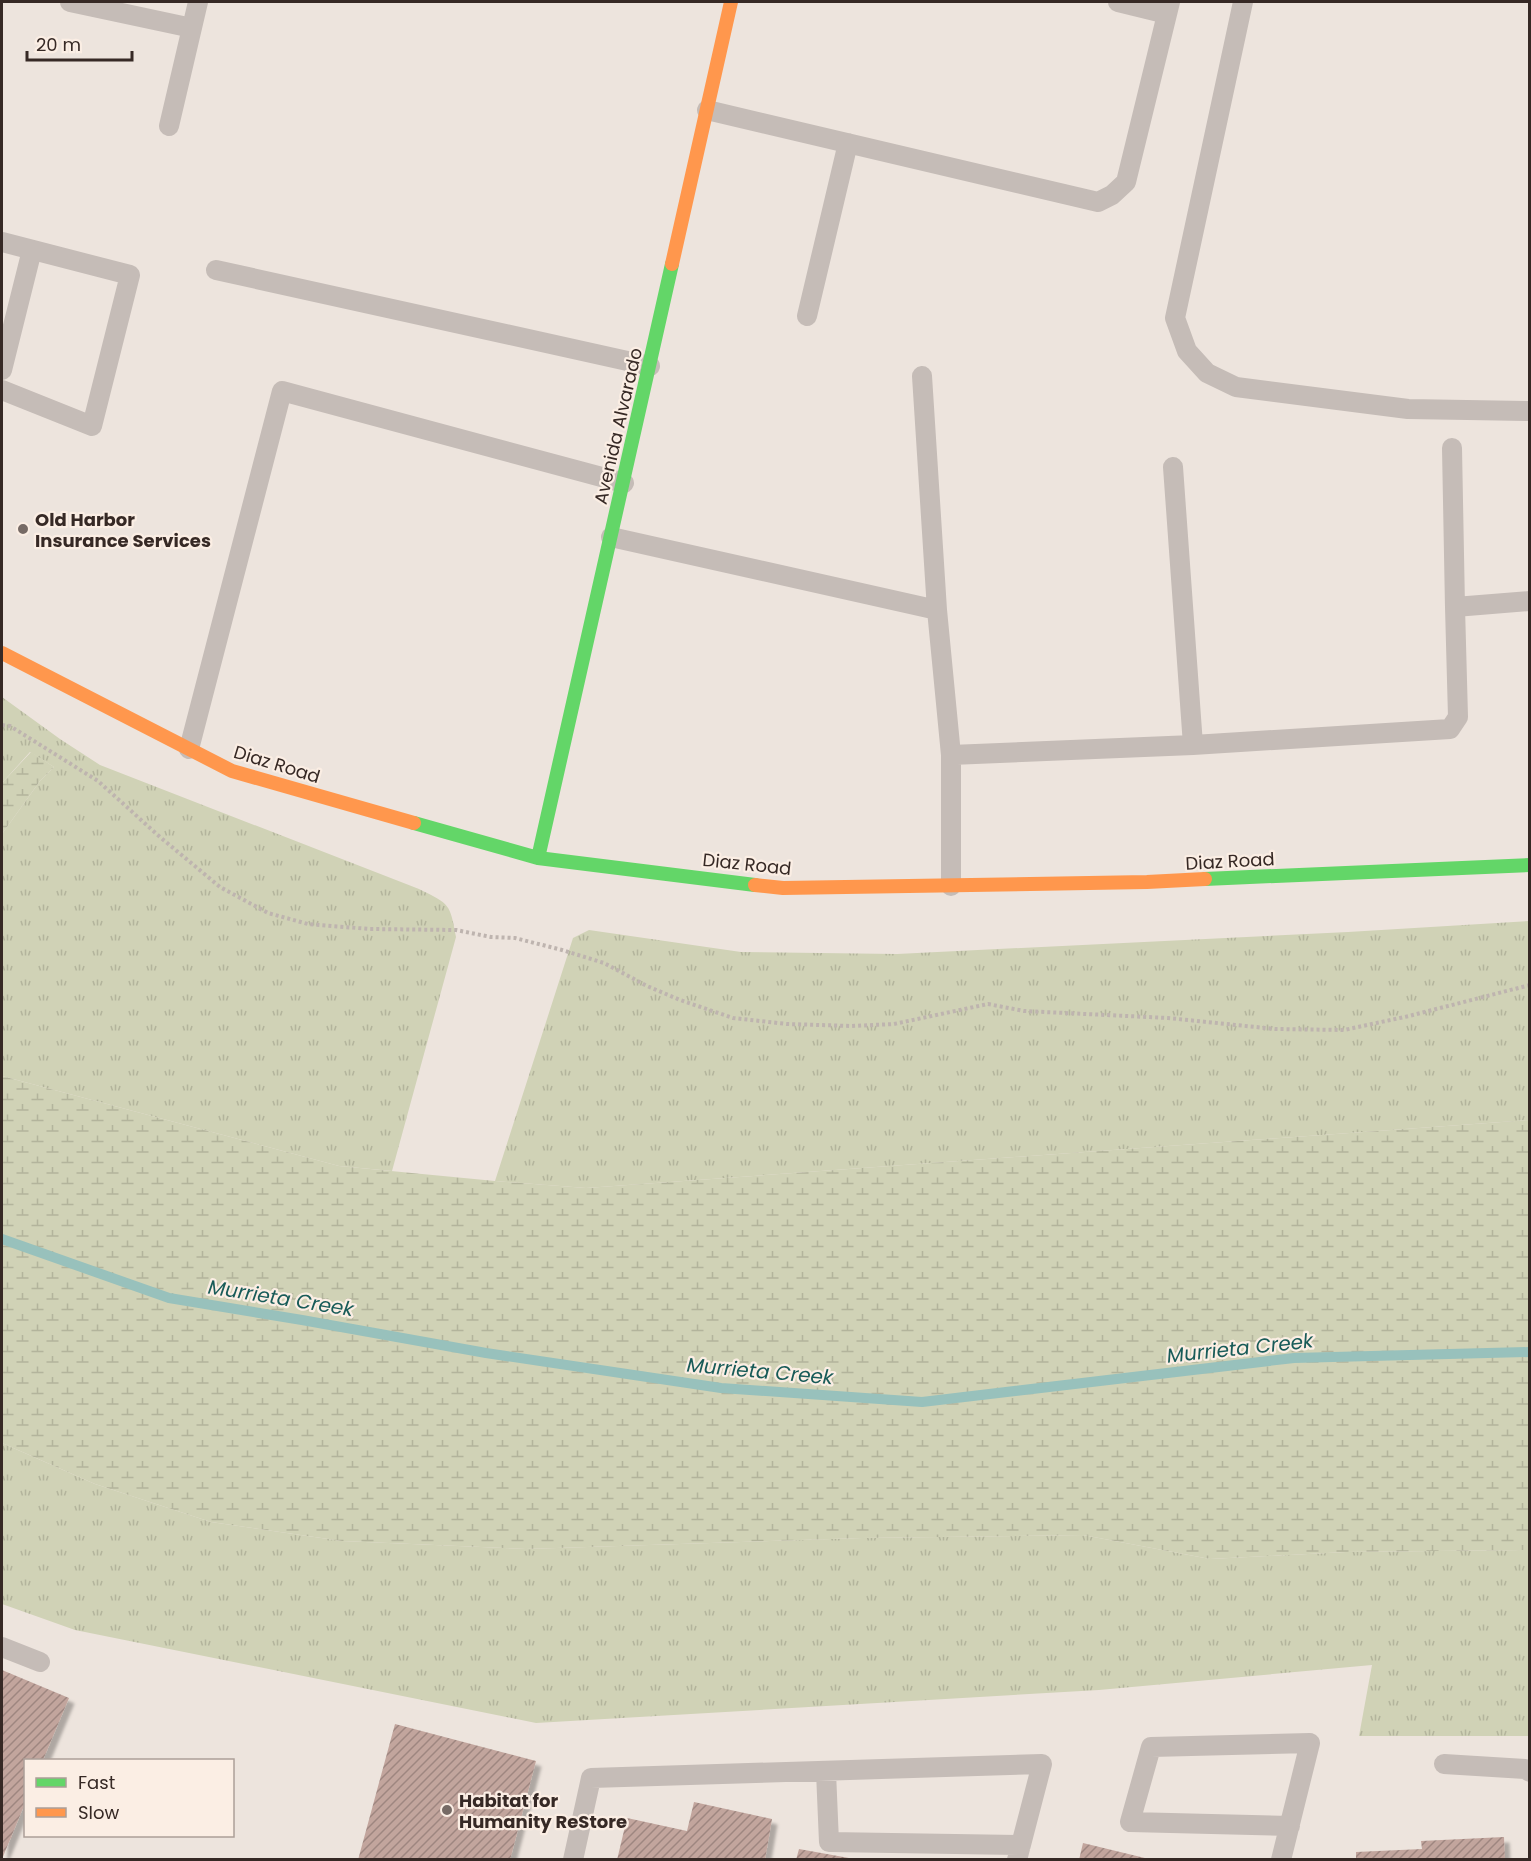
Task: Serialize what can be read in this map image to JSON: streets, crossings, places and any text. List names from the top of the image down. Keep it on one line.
{"streets":{"main road":["Avenida Alvarado","Diaz Road"]},"crossings":[["Avenida Alvarado","Diaz Road"]],"water":["Murrieta Creek"],"places":["Old Harbor Insurance Services","Habitat for Humanity ReStore"],"legend":["Fast","Slow"],"scale_bar":"20 m"}
